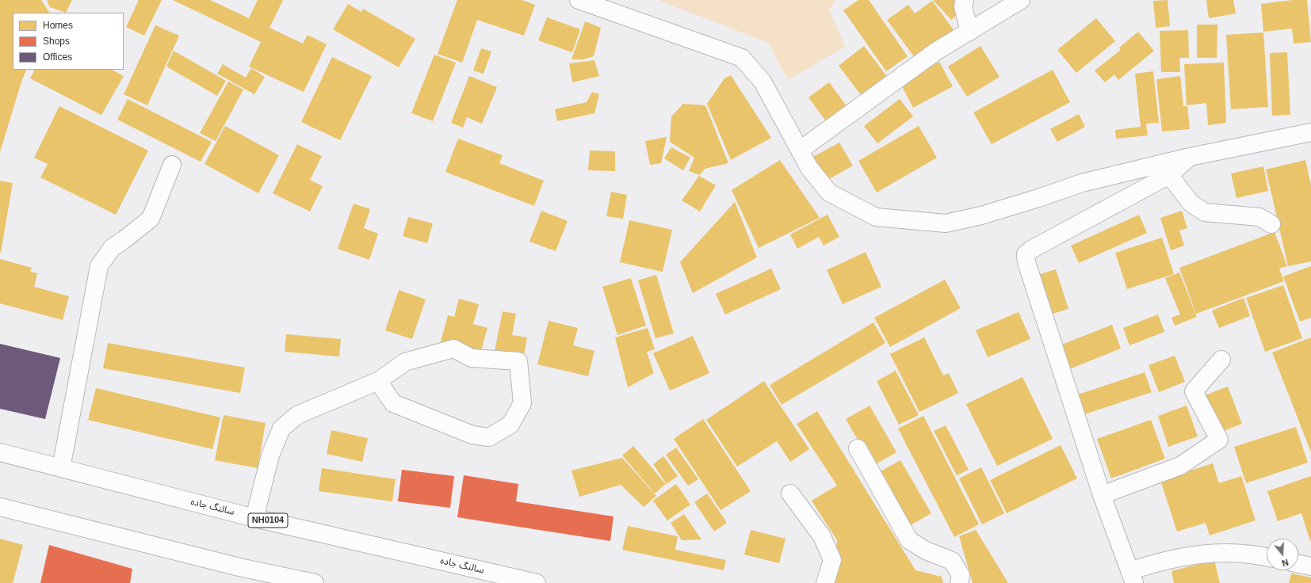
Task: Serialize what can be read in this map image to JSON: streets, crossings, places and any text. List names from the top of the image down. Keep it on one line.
{"streets":{"main road":["سالنگ جاده","NH0104"]},"legend":["Homes","Shops","Offices"],"north":"bottom"}
